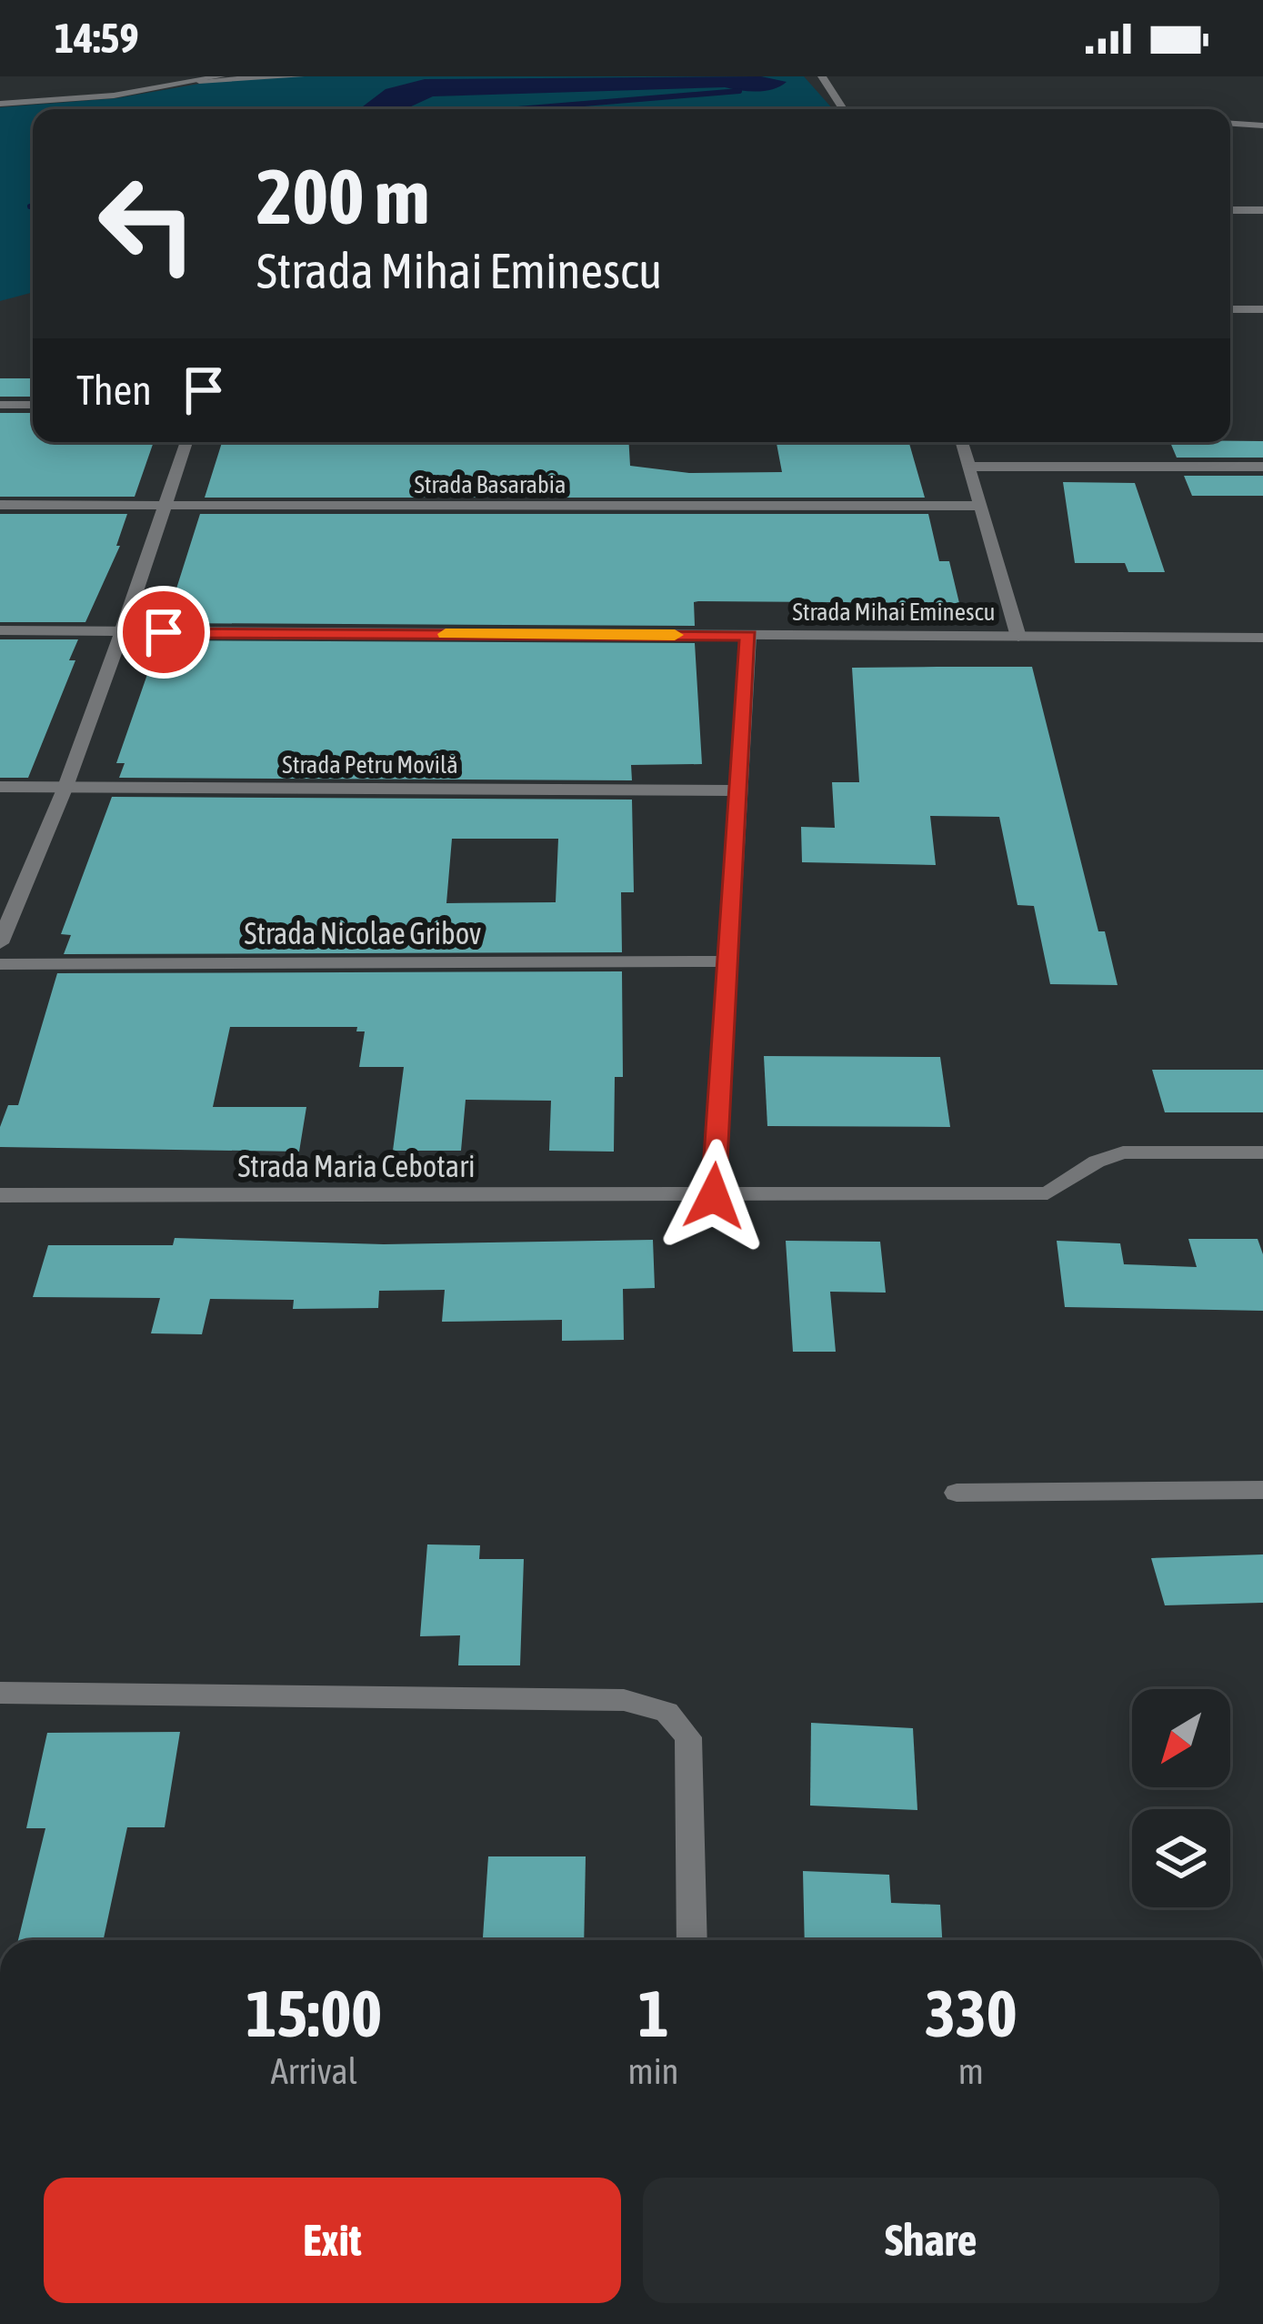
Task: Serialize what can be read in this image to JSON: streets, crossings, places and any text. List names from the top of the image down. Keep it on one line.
{"streets":{"street":["Strada Basarabia","Strada Mihai Eminescu","Strada Petru Movilă","Strada Nicolae Gribov","Strada Maria Cebotari"]},"north":"bottom left","page":{"status":"14:59","turn":["200 m","Strada Mihai Eminescu"],"then":"Then","eta":["15:00","Arrival","1","min","330","m"],"buttons":["Exit","Share"]}}
